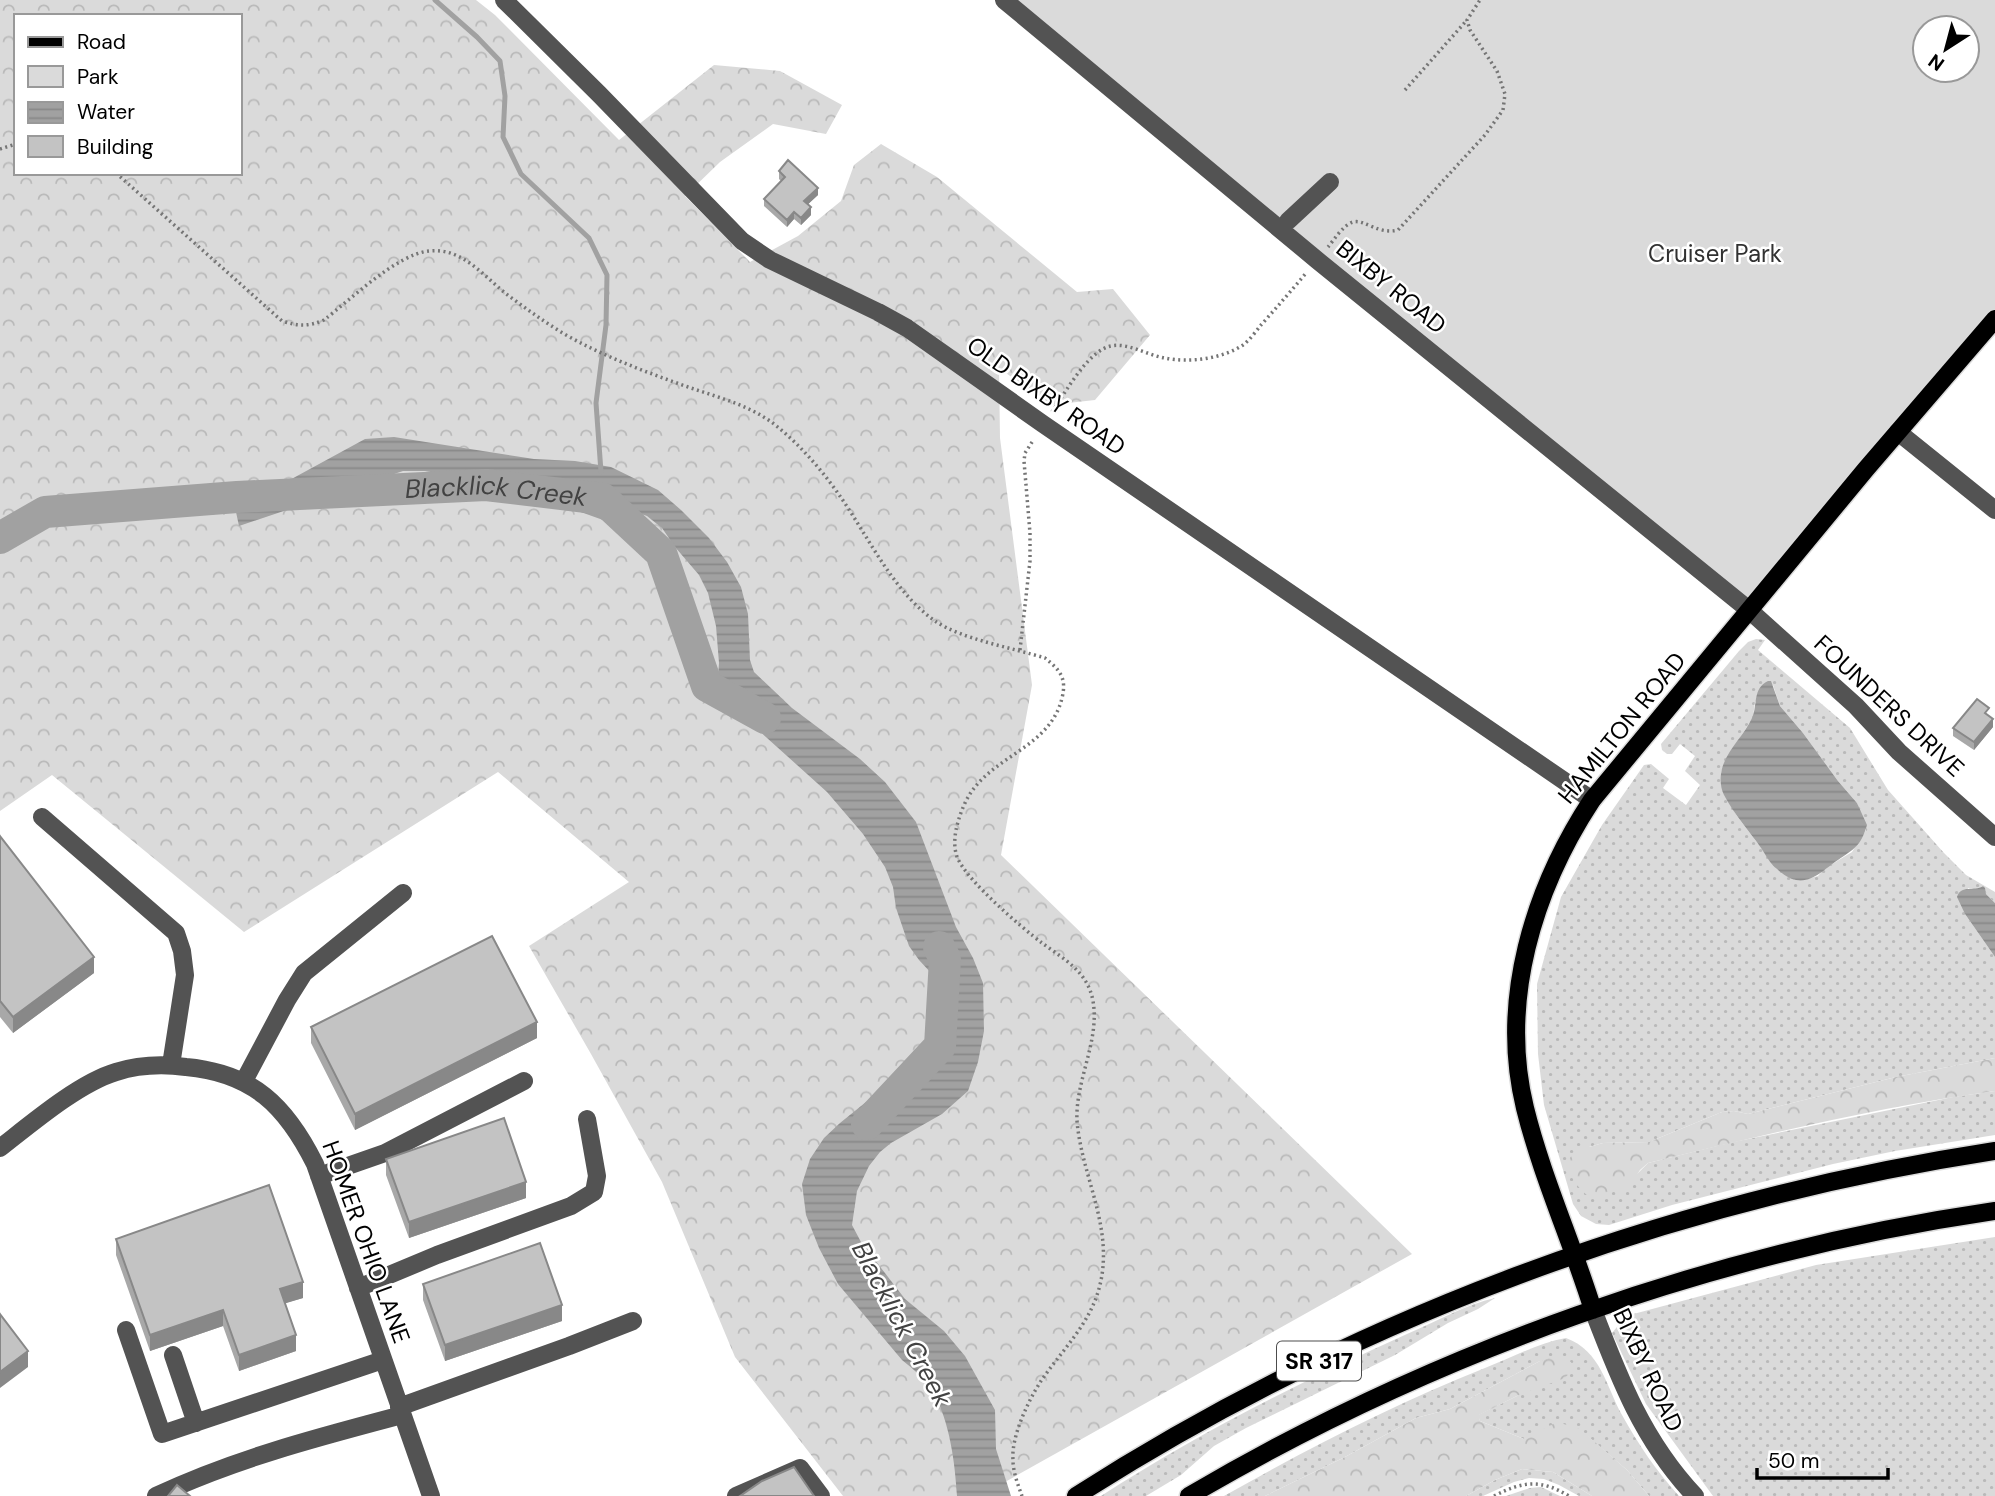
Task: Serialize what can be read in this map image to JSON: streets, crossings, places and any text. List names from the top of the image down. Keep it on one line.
{"streets":{"main road":["BIXBY ROAD","HAMILTON ROAD","SR 317"],"street":["OLD BIXBY ROAD","FOUNDERS DRIVE","HOMER OHIO LANE"]},"crossings":[["BIXBY ROAD","FOUNDERS DRIVE"],["BIXBY ROAD","HAMILTON ROAD"],["BIXBY ROAD","SR 317"],["OLD BIXBY ROAD","HAMILTON ROAD"],["FOUNDERS DRIVE","HAMILTON ROAD"],["HAMILTON ROAD","SR 317"]],"water":["Blacklick Creek"],"parks":["Cruiser Park"],"legend":["Road","Park","Water","Building"],"scale_bar":"50 m","north":"bottom left"}
